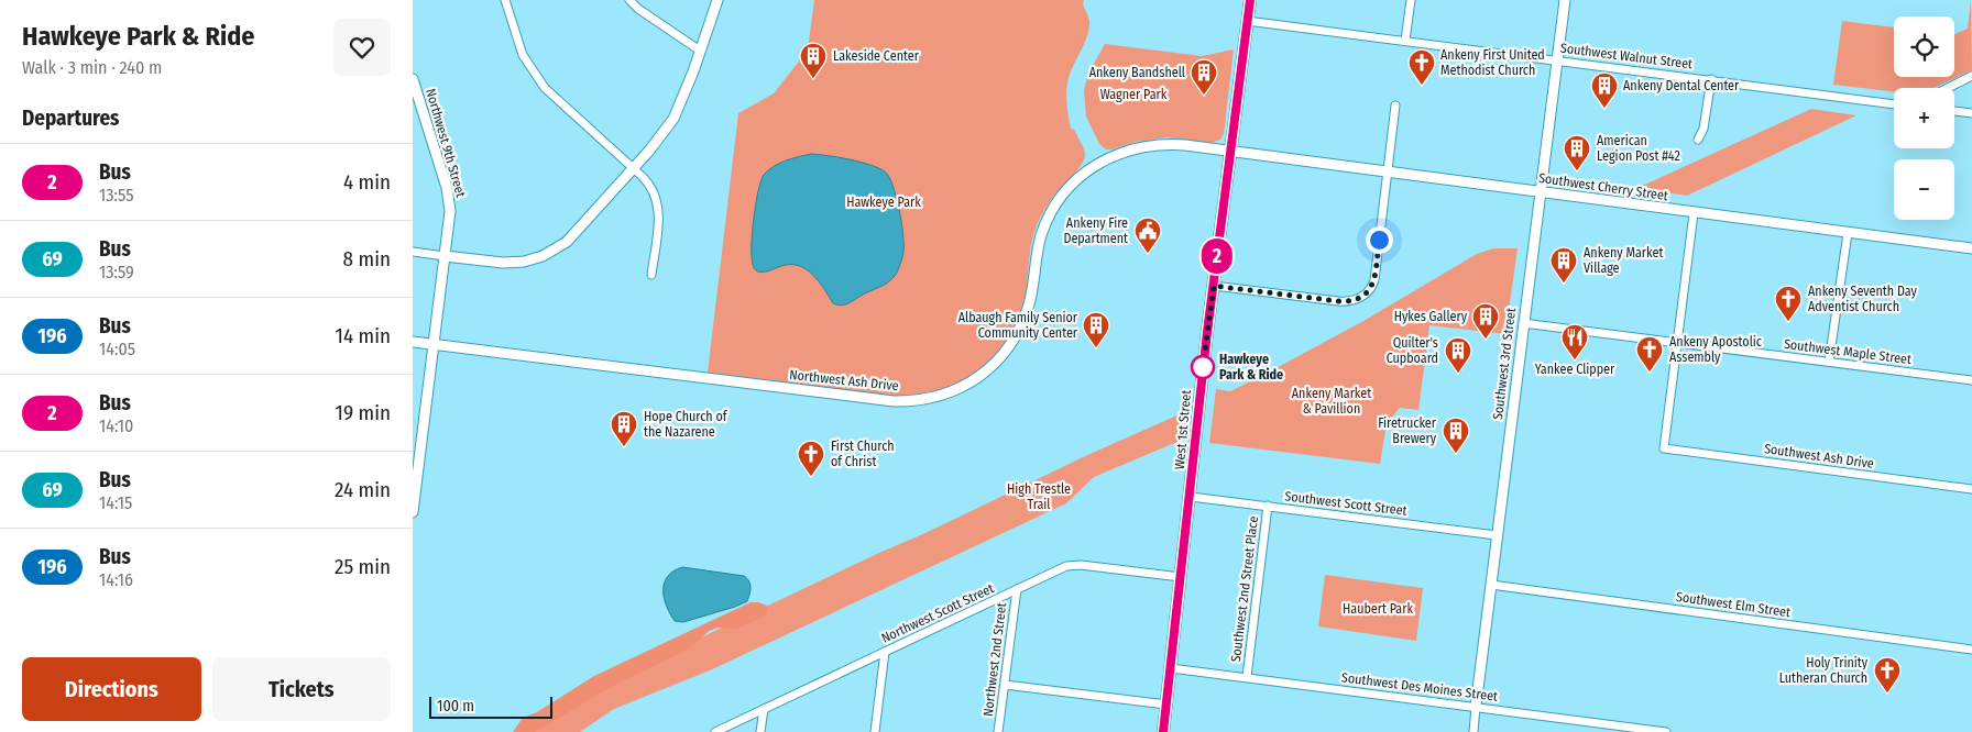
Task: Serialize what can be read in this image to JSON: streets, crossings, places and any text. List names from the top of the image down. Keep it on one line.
{"streets":{"main road":["West 1st Street"],"street":["Southwest Walnut Street","Northwest 9th Street","Southwest Cherry Street","Southwest Maple Street","Southwest 3rd Street","Northwest Ash Drive","Southwest Ash Drive","Southwest Scott Street","Southwest 2nd Street Place","Southwest Elm Street","Northwest Scott Street","Northwest 2nd Street","Southwest Des Moines Street"]},"crossings":[["Southwest Walnut Street","Southwest 3rd Street"],["Southwest Walnut Street","West 1st Street"],["Northwest 9th Street","Northwest Ash Drive"],["Southwest Cherry Street","Southwest 3rd Street"],["Southwest Cherry Street","Northwest Ash Drive"],["Southwest Cherry Street","West 1st Street"],["Southwest Maple Street","Southwest 3rd Street"],["Southwest Maple Street","Southwest Ash Drive"],["Southwest 3rd Street","Southwest Scott Street"],["Southwest 3rd Street","Southwest Elm Street"],["Southwest 3rd Street","Southwest Des Moines Street"],["Northwest Ash Drive","West 1st Street"],["West 1st Street","Southwest Scott Street"],["West 1st Street","Northwest Scott Street"],["West 1st Street","Southwest Des Moines Street"],["Southwest Scott Street","Southwest 2nd Street Place"],["Southwest 2nd Street Place","Southwest Des Moines Street"],["Northwest Scott Street","Northwest 2nd Street"]],"parks":["Wagner Park","Hawkeye Park","Ankeny Market & Pavillion","High Trestle Trail","Haubert Park"],"places":{"building":["Lakeside Center","Ankeny Bandshell","Ankeny Dental Center","American Legion Post #42","Ankeny Market Village","Hykes Gallery","Albaugh Family Senior Community Center","Quilter's Cupboard","Hope Church of the Nazarene","Firetrucker Brewery"],"church":["Ankeny First United Methodist Church","Ankeny Seventh Day Adventist Church","Ankeny Apostolic Assembly","First Church of Christ","Holy Trinity Lutheran Church"],"public building":["Ankeny Fire Department"],"restaurant":["Yankee Clipper"],"other":["Hawkeye Park & Ride"]},"lines":["bus line 2"],"scale_bar":"100 m","page":{"heading":[["Hawkeye Park & Ride","Walk · 3 min · 240 m"],"Departures"],"on_map":"2","map_buttons":["+","−"],"list":[{"mark":"2","name":"Bus","note":"13:55","value":"4 min"},{"mark":"69","name":"Bus","note":"13:59","value":"8 min"},{"mark":"196","name":"Bus","note":"14:05","value":"14 min"},{"mark":"2","name":"Bus","note":"14:10","value":"19 min"},{"mark":"69","name":"Bus","note":"14:15","value":"24 min"},{"mark":"196","name":"Bus","note":"14:16","value":"25 min"}],"buttons":["Directions","Tickets"],"scale":"100 m"}}
